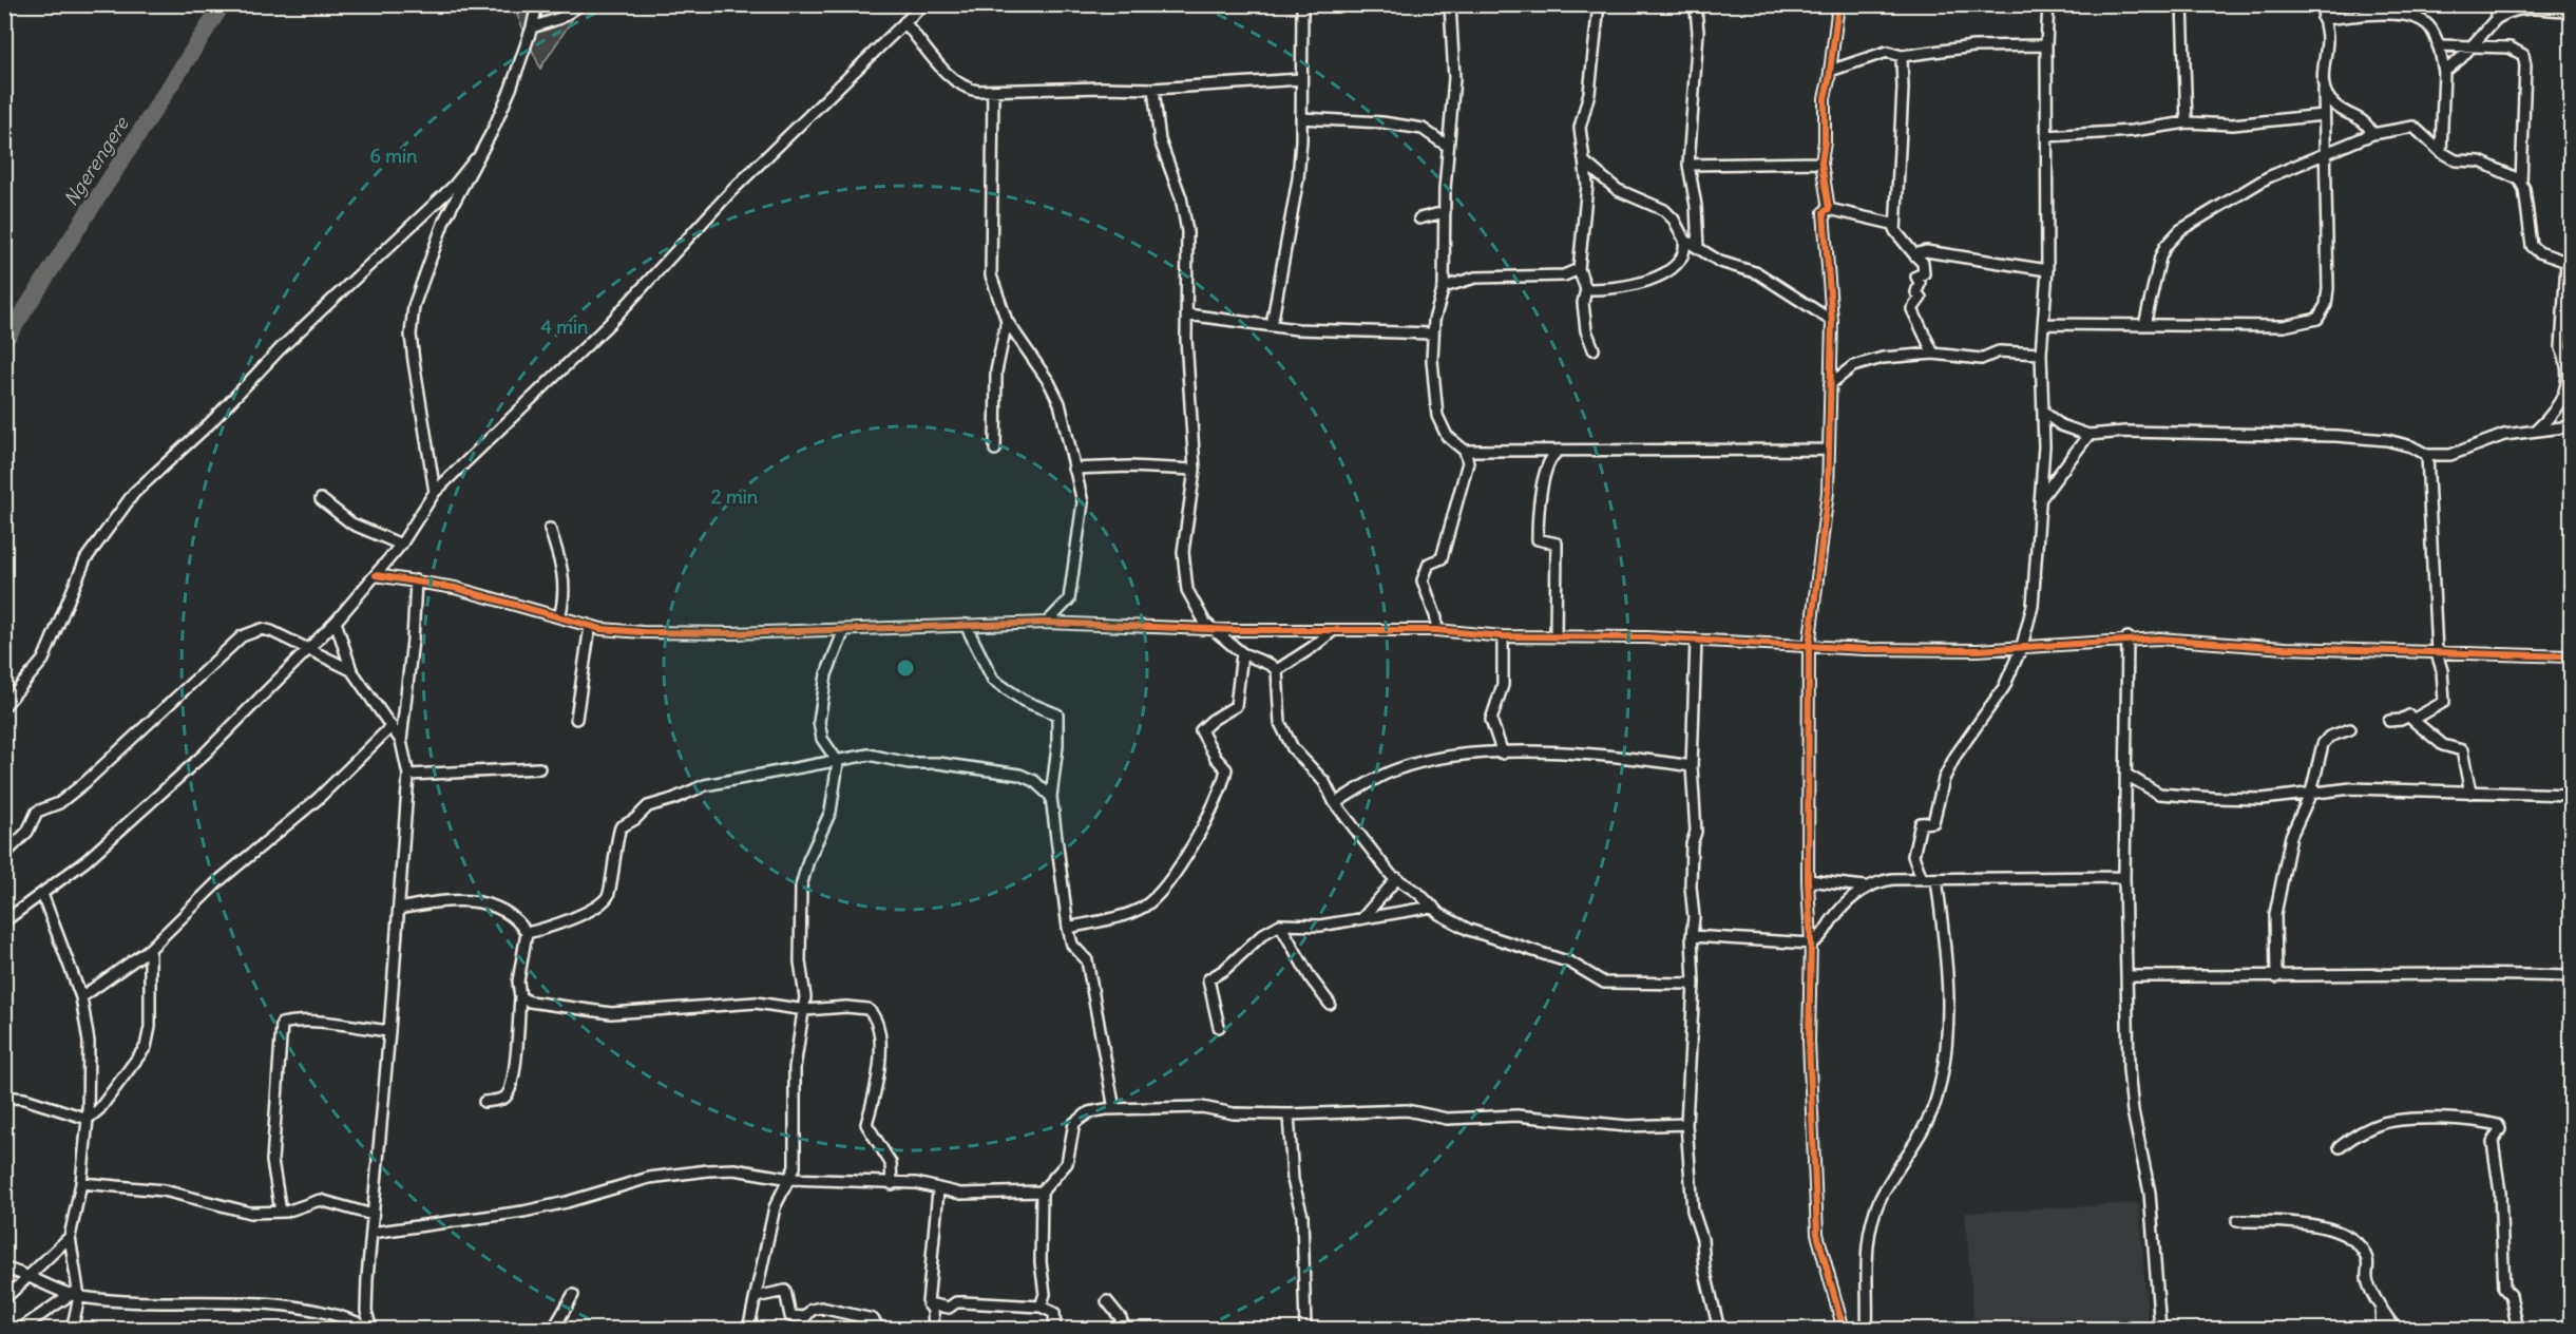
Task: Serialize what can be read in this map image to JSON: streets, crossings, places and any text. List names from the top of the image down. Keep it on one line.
{"water":["Ngerengere"],"rings":["6 min","4 min","2 min"]}
